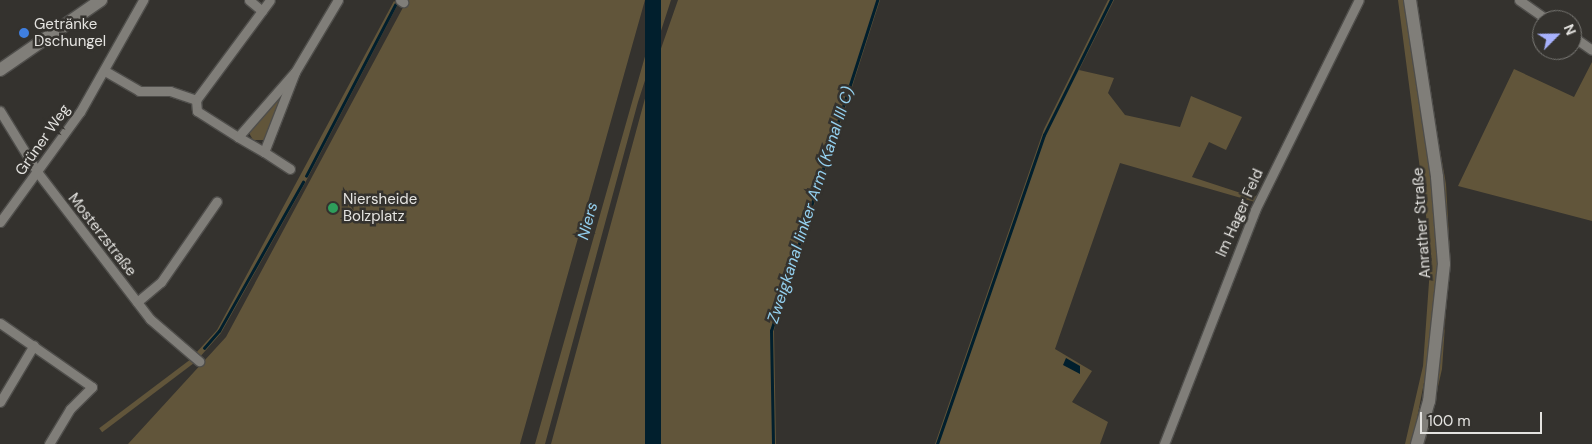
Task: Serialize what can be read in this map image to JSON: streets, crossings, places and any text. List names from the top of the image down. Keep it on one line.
{"streets":{"main road":["Anrather Straße"],"street":["Grüner Weg","Im Hager Feld","Mosterzstraße"]},"crossings":[["Grüner Weg","Mosterzstraße"]],"water":["Zweigkanal linker Arm (Kanal III C)","Niers"],"places":["Getränke Dschungel","Niersheide Bolzplatz"],"scale_bar":"100 m","north":"top right"}
